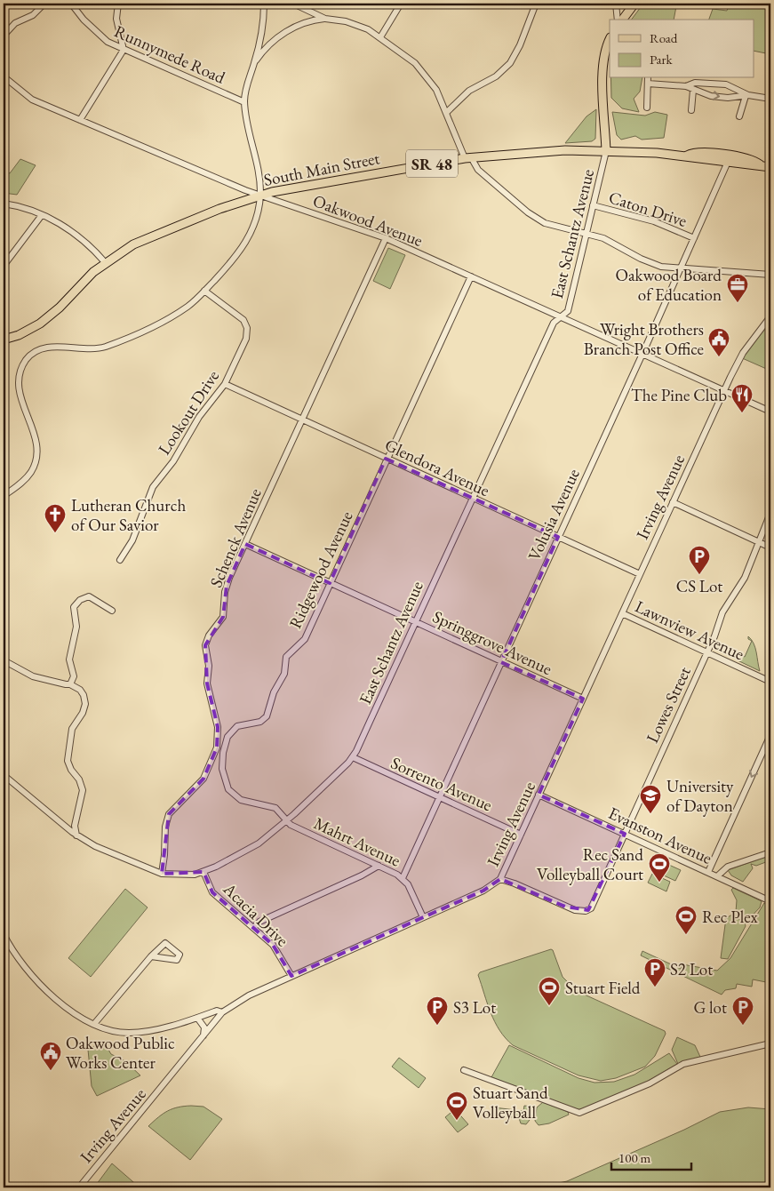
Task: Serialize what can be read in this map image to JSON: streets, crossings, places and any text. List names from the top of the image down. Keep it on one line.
{"streets":{"main road":["SR 48","South Main Street"],"street":["Runnymede Road","Caton Drive","Oakwood Avenue","East Schantz Avenue","Lookout Drive","Glendora Avenue","Irving Avenue","Volusia Avenue","Schenck Avenue","Ridgewood Avenue","Lawnview Avenue","Springgrove Avenue","Lowes Street","Sorrento Avenue","Evanston Avenue","Mahrt Avenue","Acacia Drive"]},"crossings":[["South Main Street","Oakwood Avenue"],["South Main Street","East Schantz Avenue"],["South Main Street","Volusia Avenue"],["Caton Drive","East Schantz Avenue"],["Caton Drive","Volusia Avenue"],["Oakwood Avenue","East Schantz Avenue"],["Oakwood Avenue","Irving Avenue"],["Oakwood Avenue","Volusia Avenue"],["Oakwood Avenue","Schenck Avenue"],["Oakwood Avenue","Ridgewood Avenue"],["East Schantz Avenue","Glendora Avenue"],["East Schantz Avenue","Schenck Avenue"],["East Schantz Avenue","Springgrove Avenue"],["East Schantz Avenue","Sorrento Avenue"],["East Schantz Avenue","Mahrt Avenue"],["East Schantz Avenue","Acacia Drive"],["Lookout Drive","Glendora Avenue"],["Glendora Avenue","Irving Avenue"],["Glendora Avenue","Volusia Avenue"],["Glendora Avenue","Schenck Avenue"],["Glendora Avenue","Ridgewood Avenue"],["Irving Avenue","Lawnview Avenue"],["Irving Avenue","Springgrove Avenue"],["Irving Avenue","Lowes Street"],["Irving Avenue","Sorrento Avenue"],["Irving Avenue","Evanston Avenue"],["Irving Avenue","Mahrt Avenue"],["Irving Avenue","Acacia Drive"],["Volusia Avenue","Springgrove Avenue"],["Volusia Avenue","Sorrento Avenue"],["Volusia Avenue","Mahrt Avenue"],["Schenck Avenue","Ridgewood Avenue"],["Schenck Avenue","Springgrove Avenue"],["Ridgewood Avenue","Springgrove Avenue"],["Lawnview Avenue","Lowes Street"],["Lowes Street","Evanston Avenue"]],"places":{"office":["Oakwood Board of Education"],"public building":["Wright Brothers Branch Post Office","Oakwood Public Works Center"],"restaurant":["The Pine Club"],"church":["Lutheran Church of Our Savior"],"parking":["CS Lot","S2 Lot","S3 Lot","G lot"],"school or university":["University of Dayton"],"sports":["Rec Sand Volleyball Court","Rec Plex","Stuart Field","Stuart Sand Volleyball"]},"legend":["Road","Park"],"scale_bar":"100 m"}
